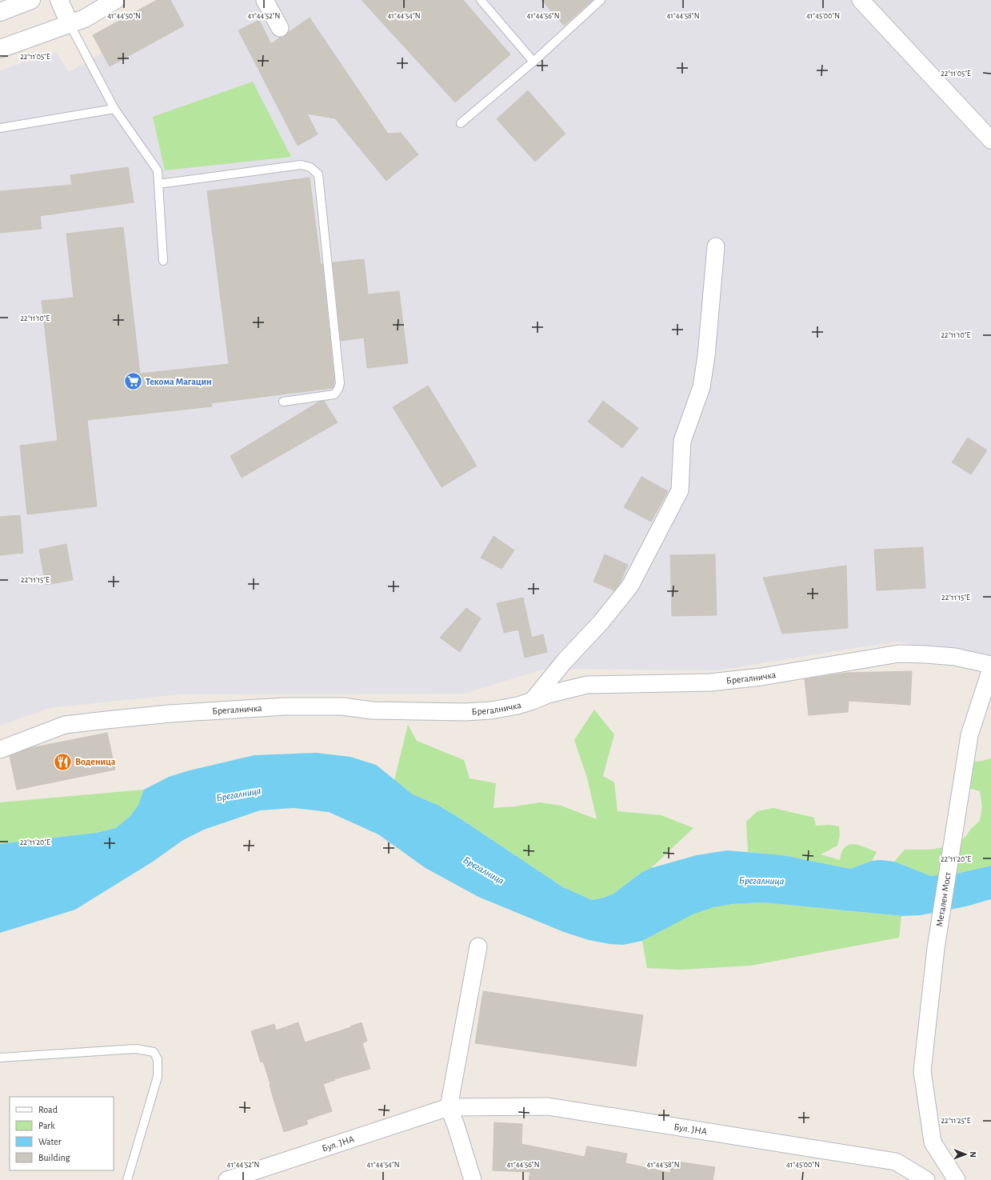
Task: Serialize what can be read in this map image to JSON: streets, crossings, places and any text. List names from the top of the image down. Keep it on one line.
{"streets":{"street":["Брегалничка","Метален Мост","Бул. ЈНА"]},"water":["Брегалница"],"places":{"supermarket":["Текома Магацин"],"restaurant":["Воденица"]},"legend":["Road","Park","Water","Building"],"north":"right","coordinates":["41°44'50\"N","41°44'52\"N","41°44'54\"N","41°44'56\"N","41°44'58\"N","41°45'00\"N","22°11'05\"E","22°11'10\"E","22°11'15\"E","22°11'20\"E","22°11'25\"E"]}
